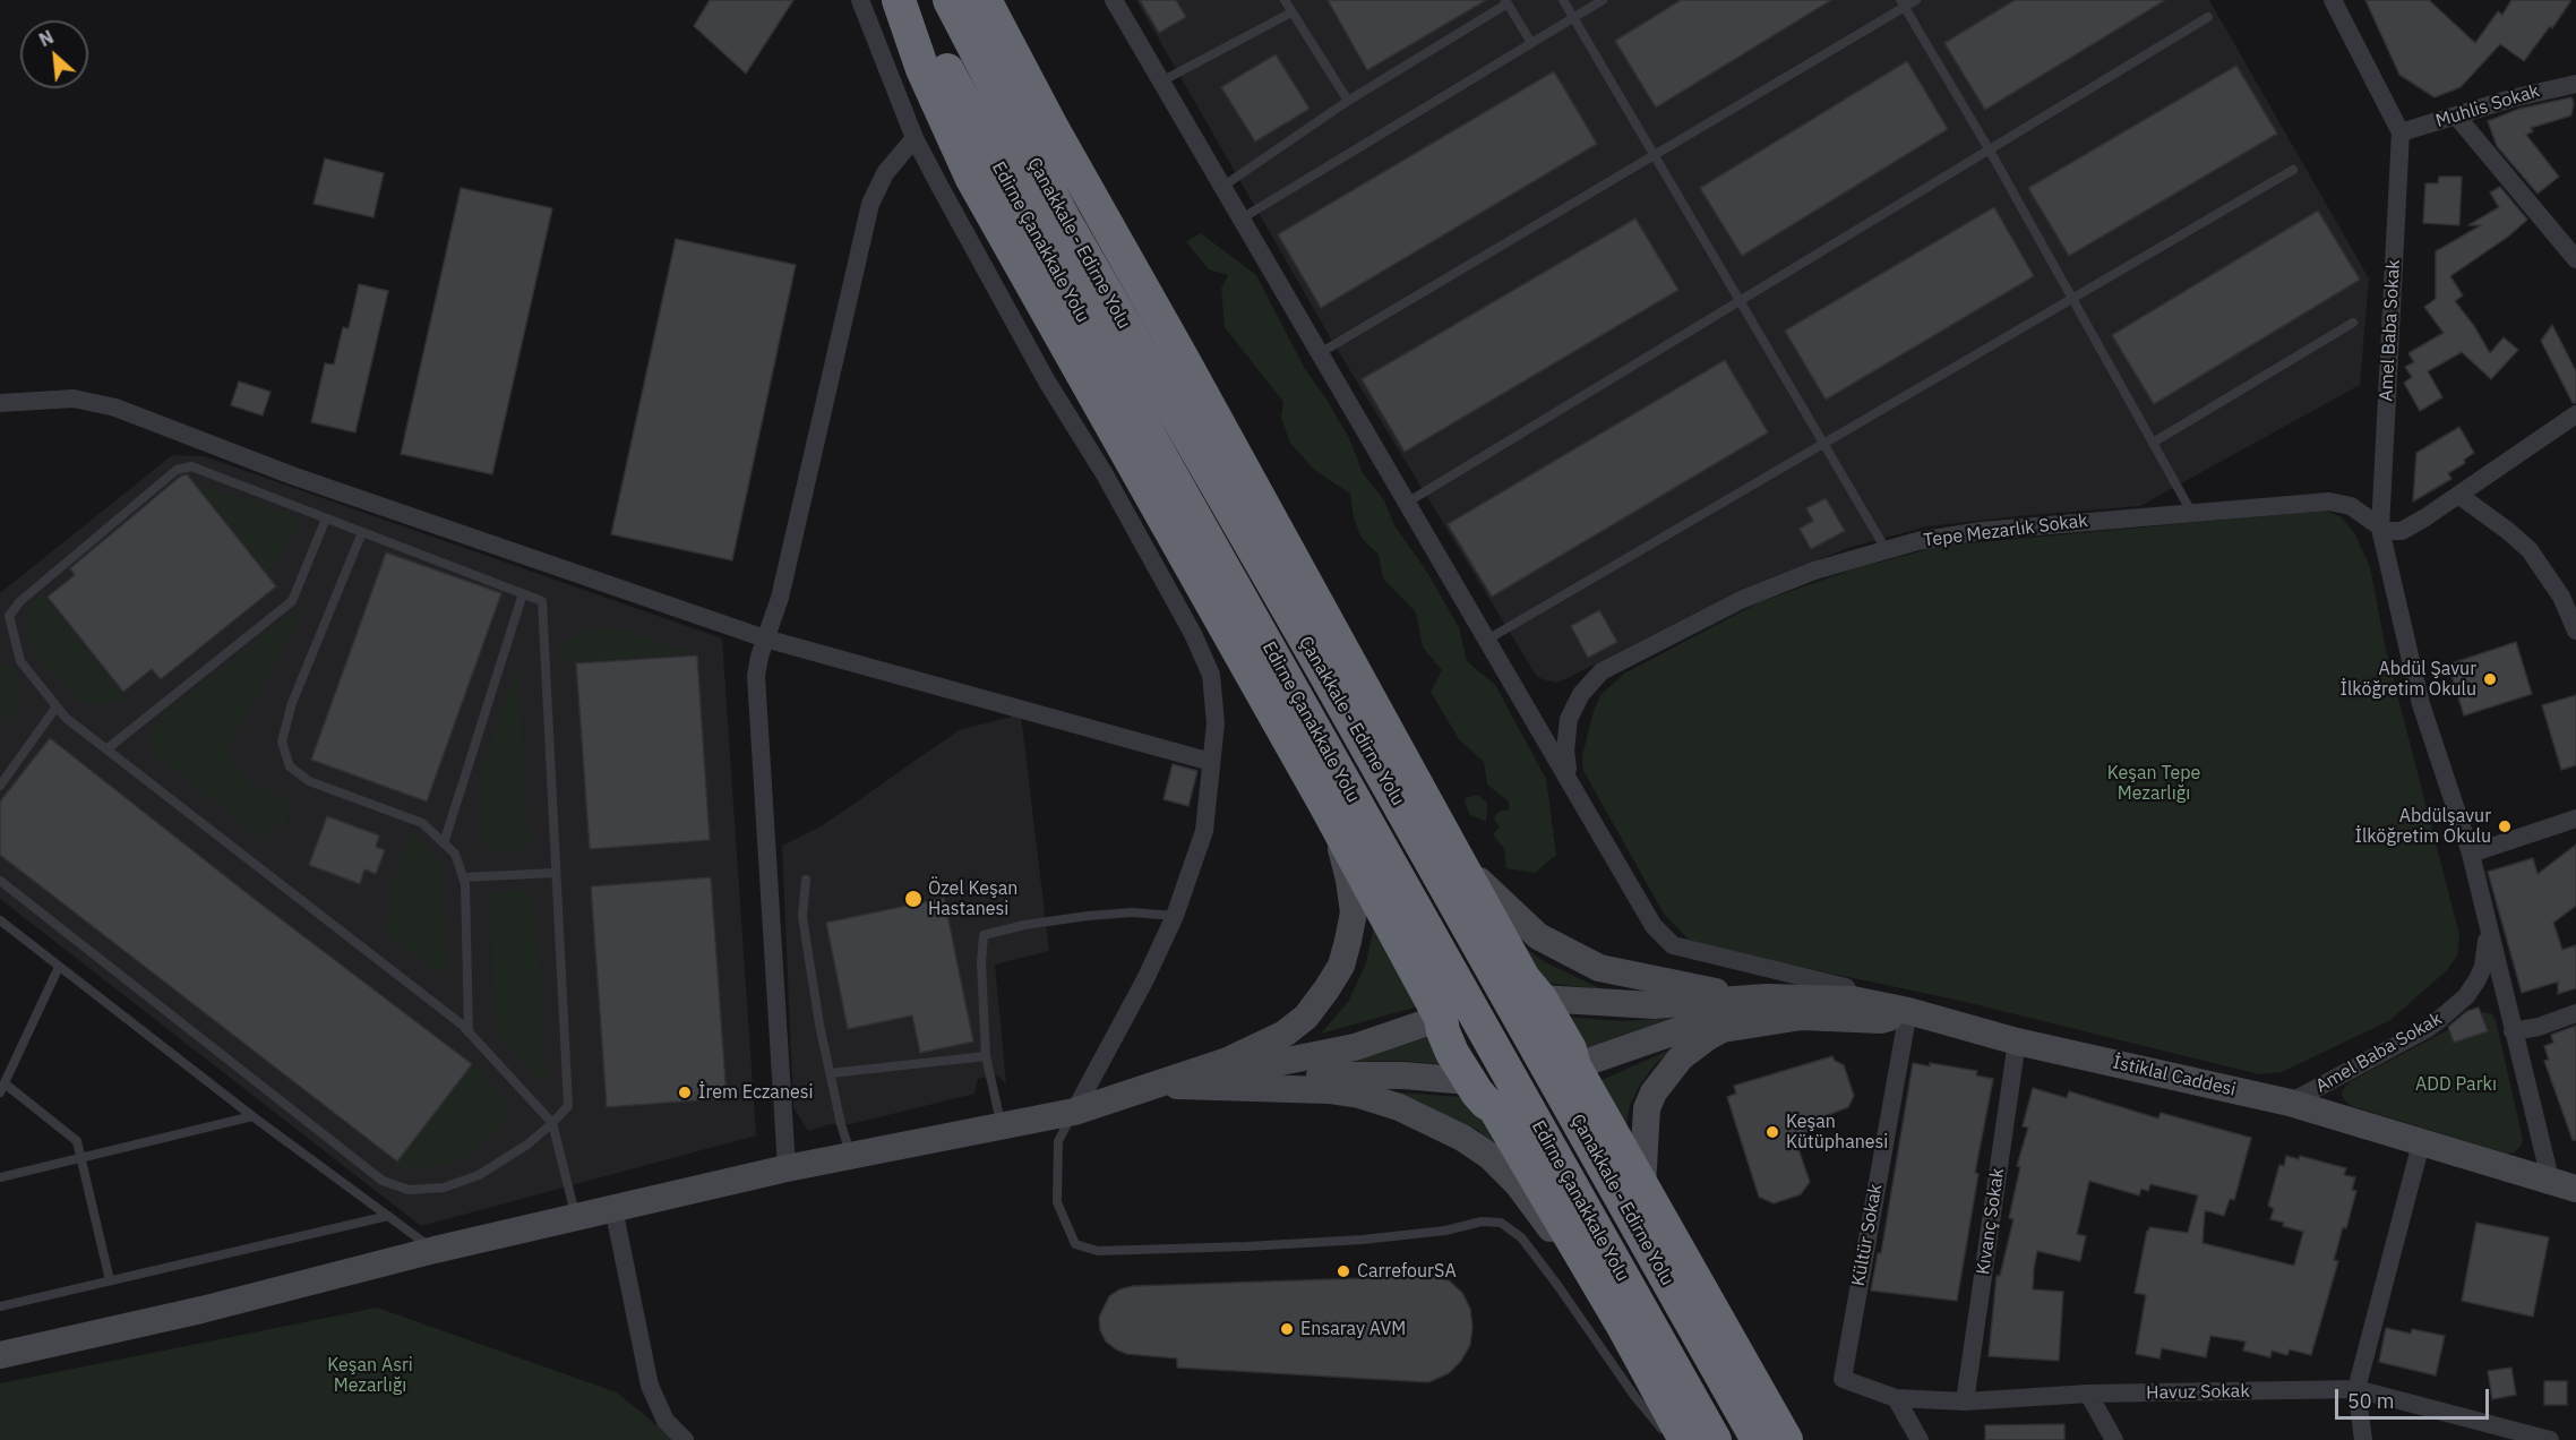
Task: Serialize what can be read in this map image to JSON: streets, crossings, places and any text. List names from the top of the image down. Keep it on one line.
{"streets":{"highway":["Edirne Çanakkale Yolu","Çanakkale - Edirne Yolu"],"street":["Muhlis Sokak","Amel Baba Sokak","Tepe Mezarlık Sokak","İstiklal Caddesi","Kıvanç Sokak","Kültür Sokak","Havuz Sokak"]},"crossings":[["Muhlis Sokak","Amel Baba Sokak"],["Edirne Çanakkale Yolu","Çanakkale - Edirne Yolu"],["Amel Baba Sokak","Tepe Mezarlık Sokak"],["Amel Baba Sokak","İstiklal Caddesi"],["İstiklal Caddesi","Kıvanç Sokak"],["İstiklal Caddesi","Kültür Sokak"],["Kıvanç Sokak","Havuz Sokak"],["Kültür Sokak","Havuz Sokak"]],"parks":["Keşan Tepe Mezarlığı","ADD Parkı","Keşan Asri Mezarlığı"],"places":["Abdül Şavur İlköğretim Okulu","Abdülşavur İlköğretim Okulu","Özel Keşan Hastanesi","İrem Eczanesi","Keşan Kütüphanesi","CarrefourSA","Ensaray AVM"],"scale_bar":"50 m","north":"top left"}
